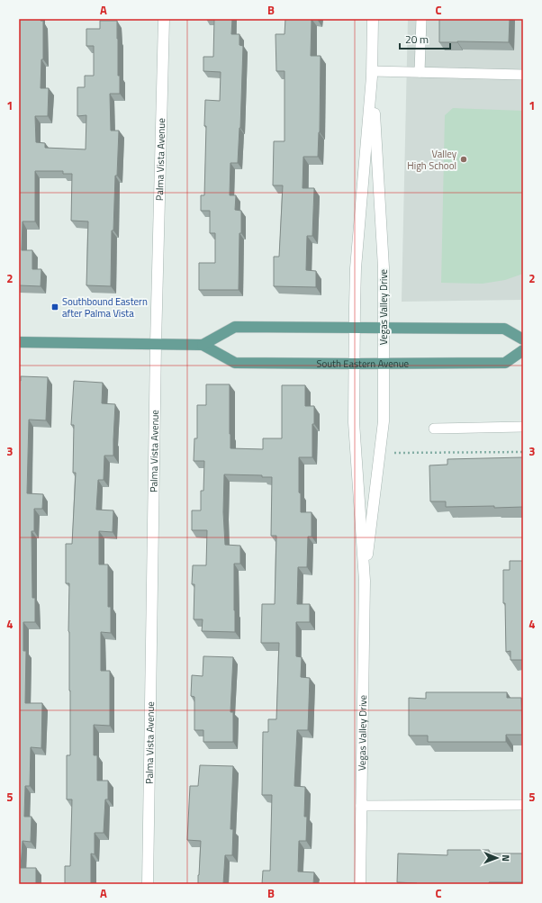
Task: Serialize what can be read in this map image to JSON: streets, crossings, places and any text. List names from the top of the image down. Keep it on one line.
{"streets":{"main road":["South Eastern Avenue"],"street":["Palma Vista Avenue","Vegas Valley Drive"]},"crossings":[["Palma Vista Avenue","South Eastern Avenue"],["Vegas Valley Drive","South Eastern Avenue"]],"places":{"other":["Valley High School"],"transit":["Southbound Eastern after Palma Vista"]},"scale_bar":"20 m","north":"right","grid":{"columns":["A","B","C"],"rows":["1","2","3","4","5"]}}
